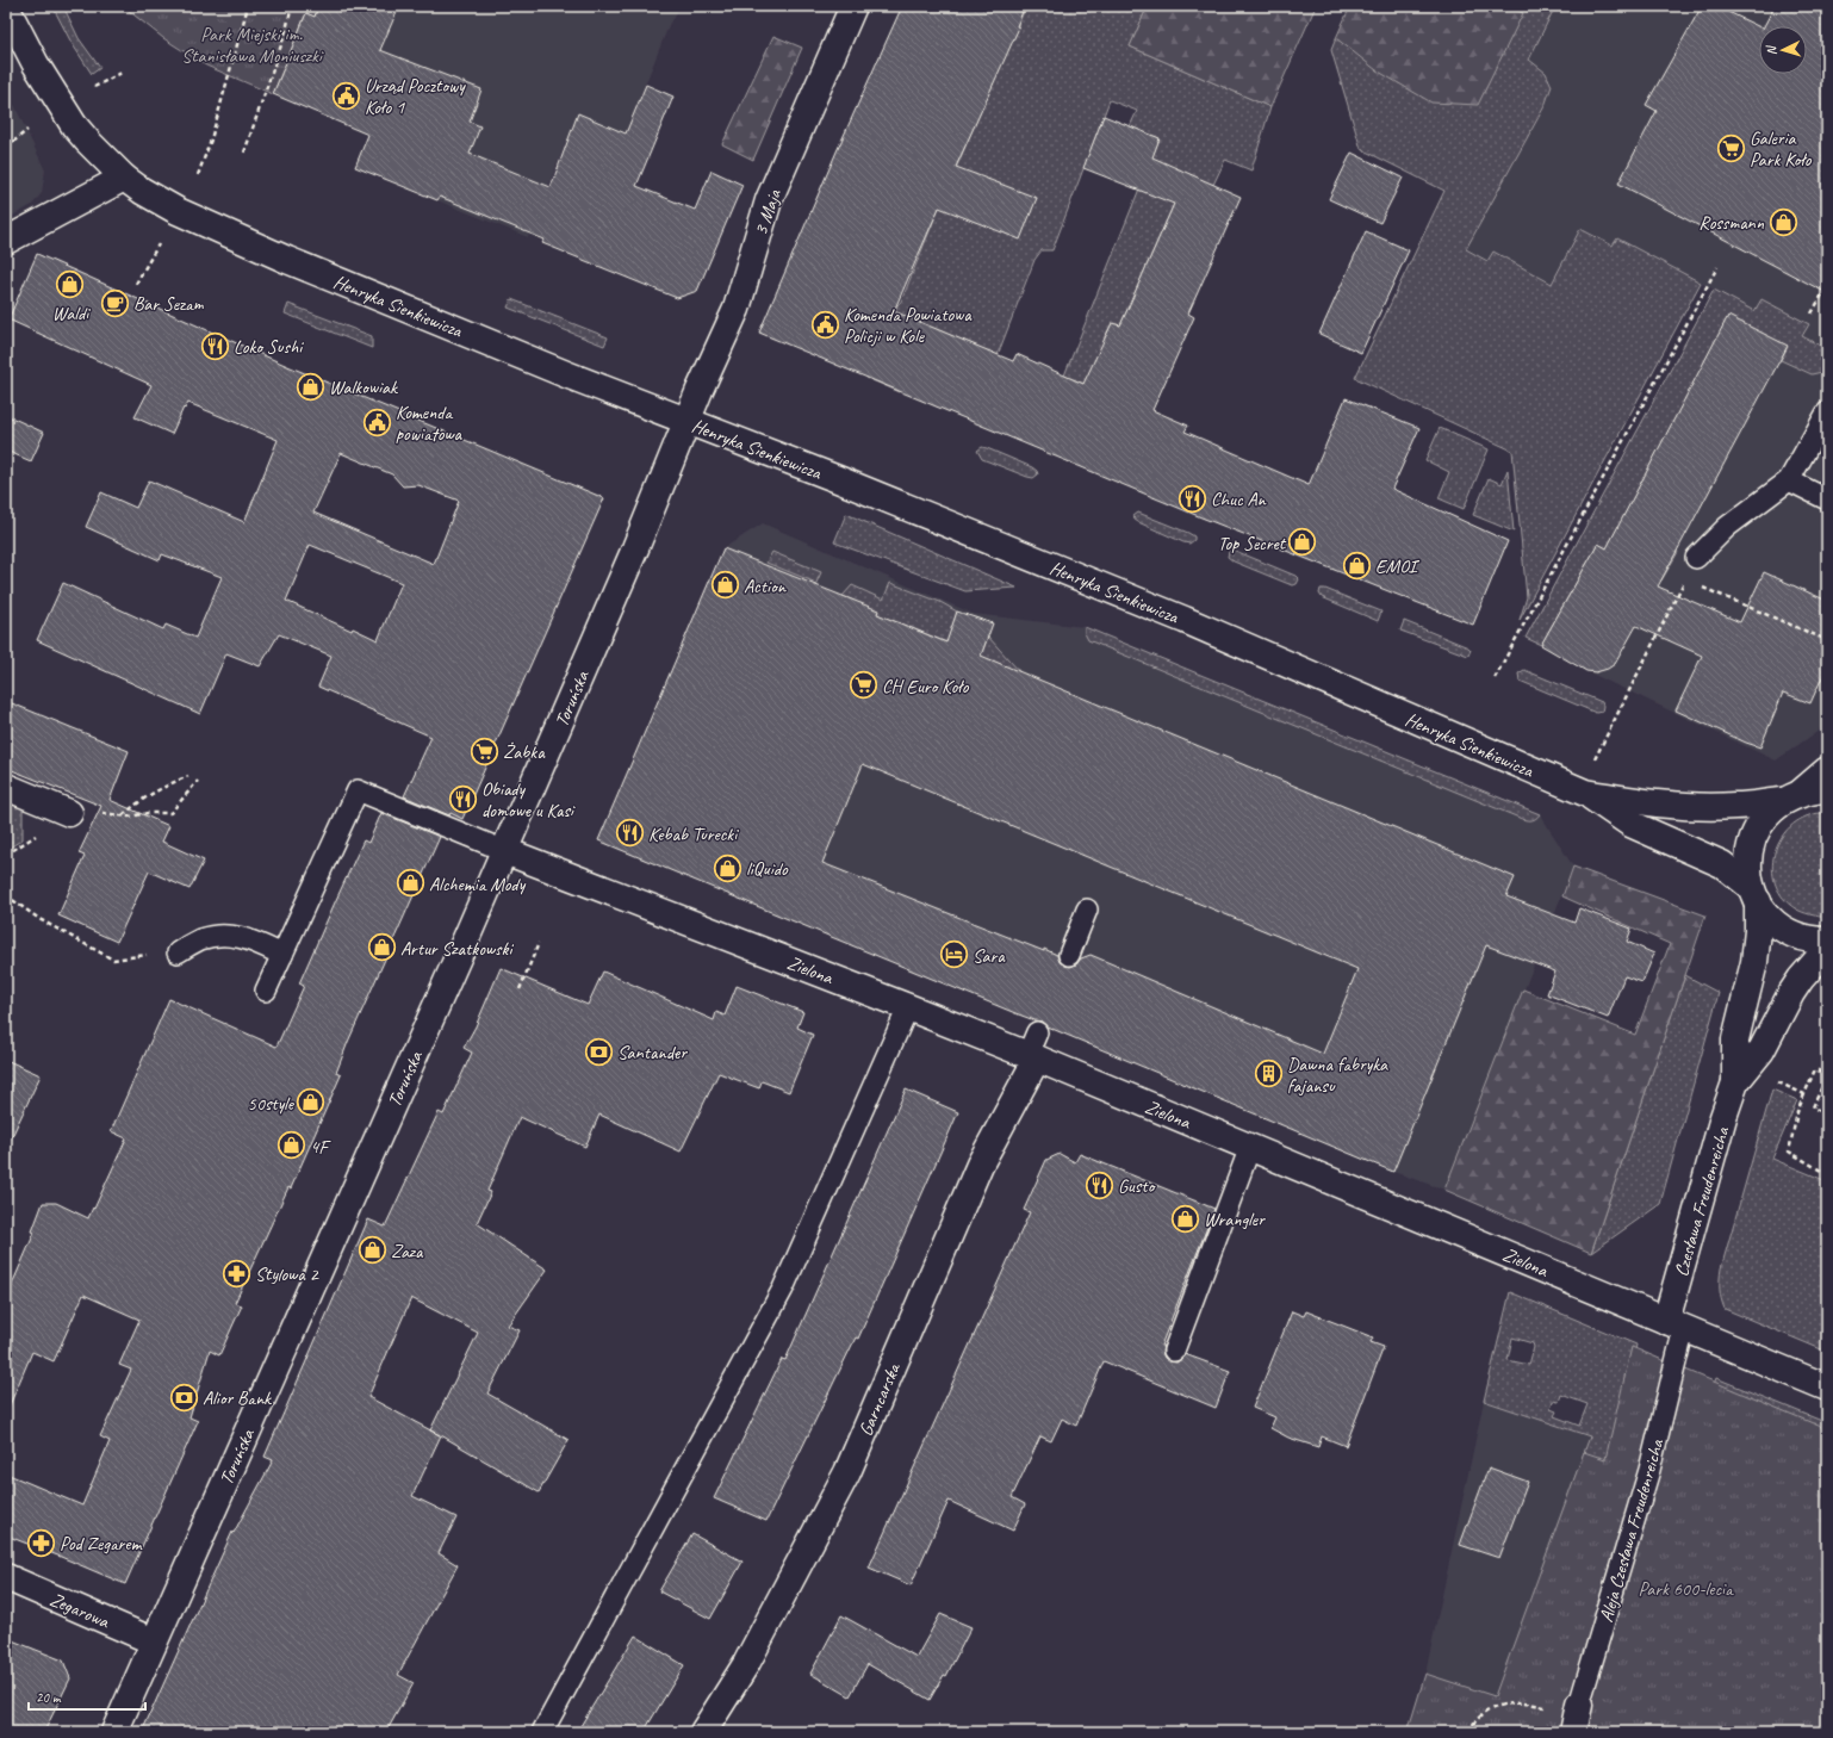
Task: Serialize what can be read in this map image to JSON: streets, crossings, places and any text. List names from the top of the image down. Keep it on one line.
{"streets":{"street":["3 Maja","Henryka Sienkiewicza","Toruńska","Zielona","Czesława Freudenreicha","Garncarska","Aleja Czesława Freudenreicha","Zegarowa"]},"crossings":[["3 Maja","Henryka Sienkiewicza"],["3 Maja","Toruńska"],["Henryka Sienkiewicza","Toruńska"],["Henryka Sienkiewicza","Czesława Freudenreicha"],["Toruńska","Zielona"],["Toruńska","Zegarowa"],["Zielona","Czesława Freudenreicha"],["Zielona","Garncarska"],["Zielona","Aleja Czesława Freudenreicha"],["Czesława Freudenreicha","Aleja Czesława Freudenreicha"]],"parks":["Park Miejski im. Stanisława Moniuszki","Park 600-lecia"],"places":{"public building":["Urząd Pocztowy Koło 1","Komenda Powiatowa Policji w Kole","Komenda powiatowa"],"supermarket":["Galeria Park Koło","CH Euro Koło","Żabka"],"shop":["Rossmann","Waldi","Walkowiak","Top Secret","EMOI","Action","liQuido","Alchemia Mody","Artur Szatkowski","50style","4F","Wrangler","Zaza"],"cafe":["Bar Sezam"],"restaurant":["Loko Sushi","Chuc An","Obiady domowe u Kasi","Kebab Turecki","Gusto"],"hotel":["Sara"],"bank":["Santander","Alior Bank"],"building":["Dawna fabryka fajansu"],"pharmacy":["Stylowa 2","Pod Zegarem"]},"scale_bar":"20 m","north":"left"}
